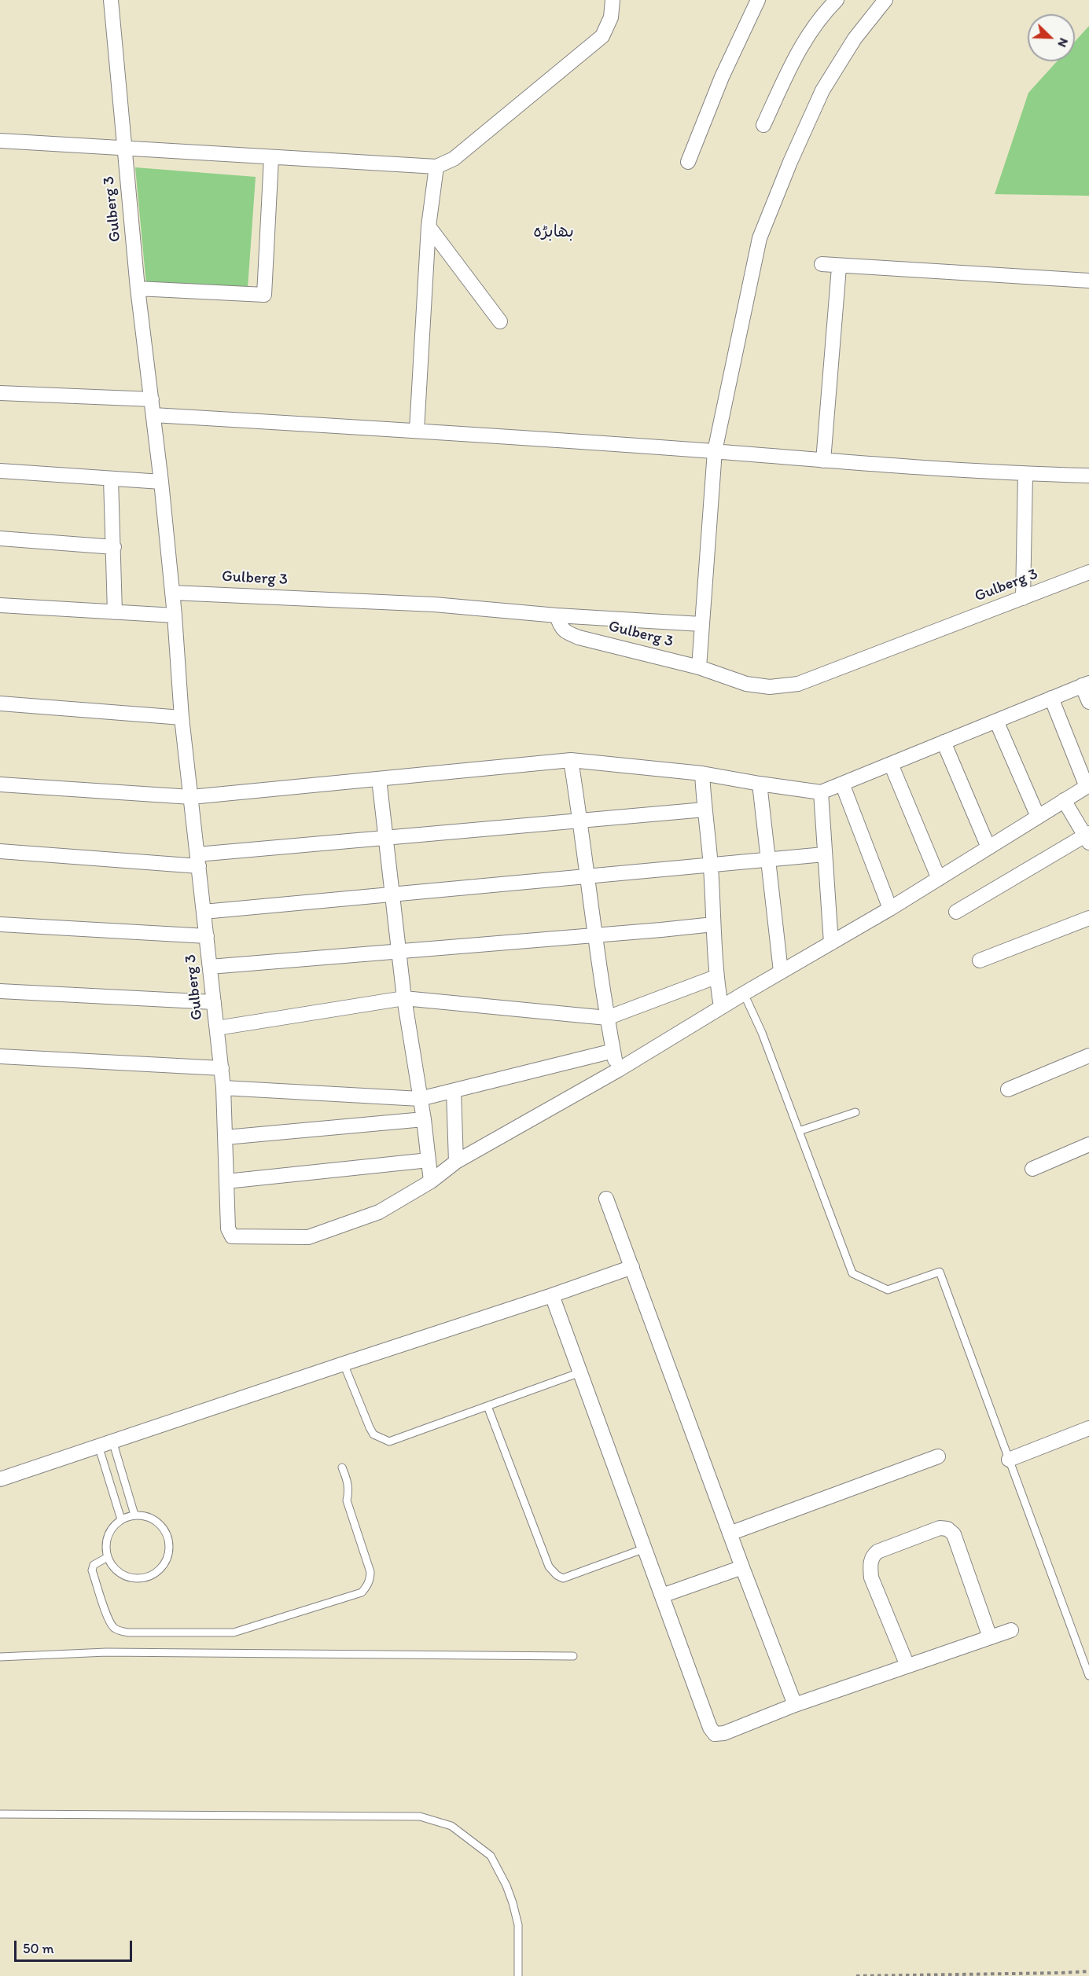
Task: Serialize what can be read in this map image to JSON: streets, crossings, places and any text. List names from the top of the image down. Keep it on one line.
{"streets":{"street":["Gulberg 3"]},"districts":["بھابڑہ"],"scale_bar":"50 m","north":"bottom right"}
